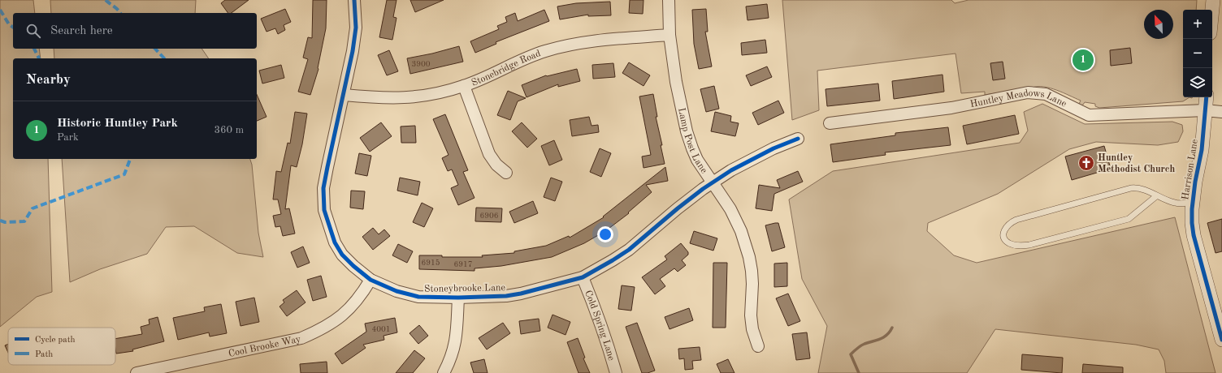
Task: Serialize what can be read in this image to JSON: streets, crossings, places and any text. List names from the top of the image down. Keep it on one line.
{"streets":{"street":["Stonebridge Road","Huntley Meadows Lane","Lamp Post Lane","Harrison Lane","Stoneybrooke Lane","Cold Spring Lane","Cool Brooke Way"]},"crossings":[["Stonebridge Road","Lamp Post Lane"],["Stonebridge Road","Stoneybrooke Lane"],["Huntley Meadows Lane","Harrison Lane"],["Lamp Post Lane","Stoneybrooke Lane"],["Stoneybrooke Lane","Cold Spring Lane"],["Stoneybrooke Lane","Cool Brooke Way"]],"places":{"church":["Huntley Methodist Church"]},"house_numbers":["3900","6906","6915","6917","4001"],"legend":["Cycle path","Path"],"north":"top left","page":{"map_buttons":["+","−"],"search":"Search here","pins":"1","heading":"Nearby","list":[{"mark":"1","name":"Historic Huntley Park","note":"Park","value":"360 m"}]}}
